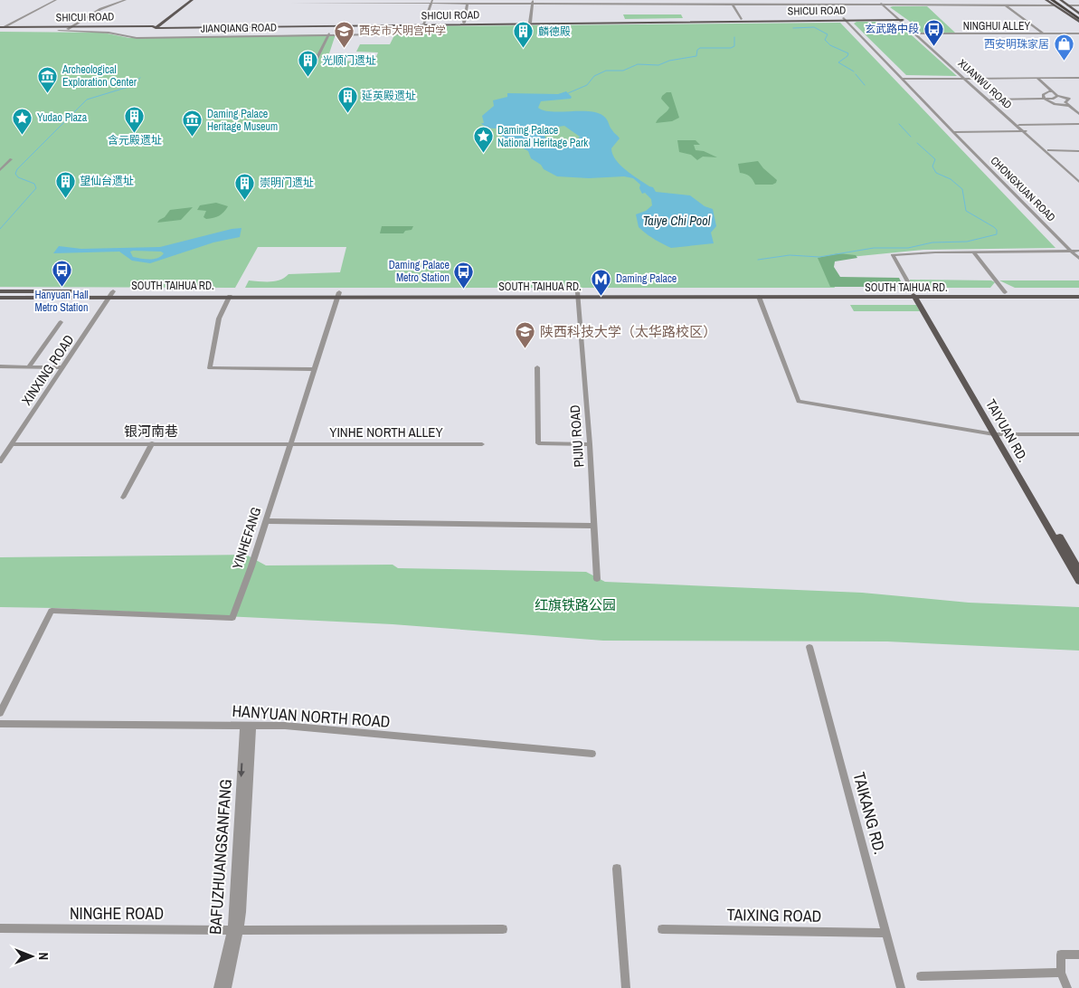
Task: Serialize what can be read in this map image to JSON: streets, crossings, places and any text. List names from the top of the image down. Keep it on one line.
{"streets":{"main road":["SHICUI ROAD","SOUTH TAIHUA RD.","TAIYUAN RD."],"street":["NINGHUI ALLEY","JIANQIANG ROAD","XUANWU ROAD","CHONGXUAN ROAD","XINXING ROAD","银河南巷","YINHE NORTH ALLEY","PIJIU ROAD","YINHEFANG","HANYUAN NORTH ROAD","TAIKANG RD.","BAFUZHUANGSANFANG","NINGHE ROAD","TAIXING ROAD"]},"crossings":[["SHICUI ROAD","JIANQIANG ROAD"],["SHICUI ROAD","XUANWU ROAD"],["SHICUI ROAD","CHONGXUAN ROAD"],["NINGHUI ALLEY","XUANWU ROAD"],["SOUTH TAIHUA RD.","XINXING ROAD"],["SOUTH TAIHUA RD.","TAIYUAN RD."],["SOUTH TAIHUA RD.","PIJIU ROAD"],["SOUTH TAIHUA RD.","YINHEFANG"],["XINXING ROAD","银河南巷"],["银河南巷","YINHE NORTH ALLEY"],["银河南巷","YINHEFANG"],["YINHE NORTH ALLEY","YINHEFANG"],["HANYUAN NORTH ROAD","BAFUZHUANGSANFANG"],["TAIKANG RD.","TAIXING ROAD"],["BAFUZHUANGSANFANG","NINGHE ROAD"]],"water":["Taiye Chi Pool"],"parks":["红旗铁路公园"],"places":{"bus stop":["玄武路中段","Hanyuan Hall Metro Station","Daming Palace Metro Station"],"school or university":["西安市大明宫中学","陕西科技大学（太华路校区）"],"building":["麟德殿","光顺门遗址","延英殿遗址","含元殿遗址","望仙台遗址","崇明门遗址"],"shop":["西安明珠家居"],"museum":["Archeological Exploration Center","Daming Palace Heritage Museum"],"place":["Yudao Plaza","Daming Palace National Heritage Park"],"metro station":["Daming Palace"]},"north":"right"}
